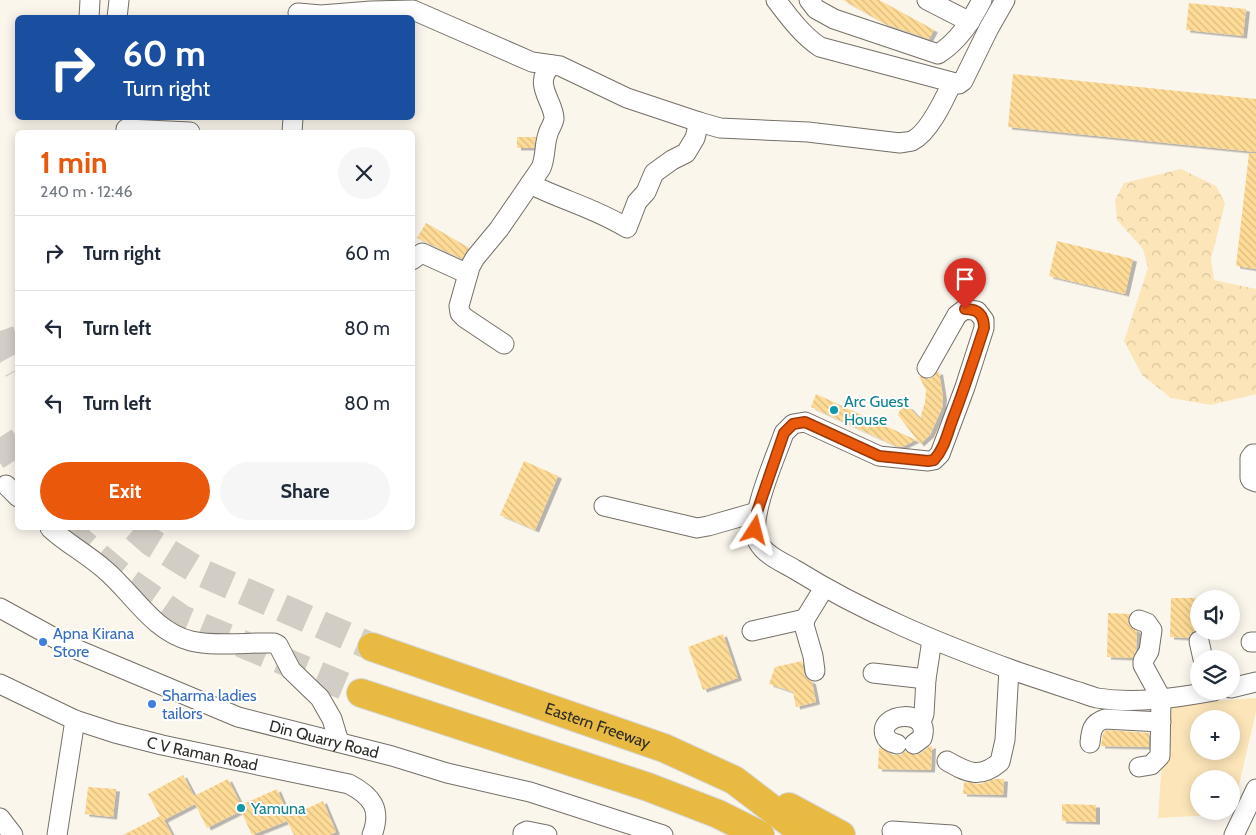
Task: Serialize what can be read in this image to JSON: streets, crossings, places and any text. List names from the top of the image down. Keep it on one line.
{"streets":{"highway":["Eastern Freeway"],"street":["Din Quarry Road","C V Raman Road"]},"places":["Arc Guest House","Apna Kirana Store","Sharma ladies tailors","Yamuna"],"page":{"turn":["60 m","Turn right"],"heading":["1 min","240 m · 12:46"],"list":[{"name":"Turn right","value":"60 m"},{"name":"Turn left","value":"80 m"},{"name":"Turn left","value":"80 m"}],"buttons":["Exit","Share"],"map_buttons":["+","−"]}}
